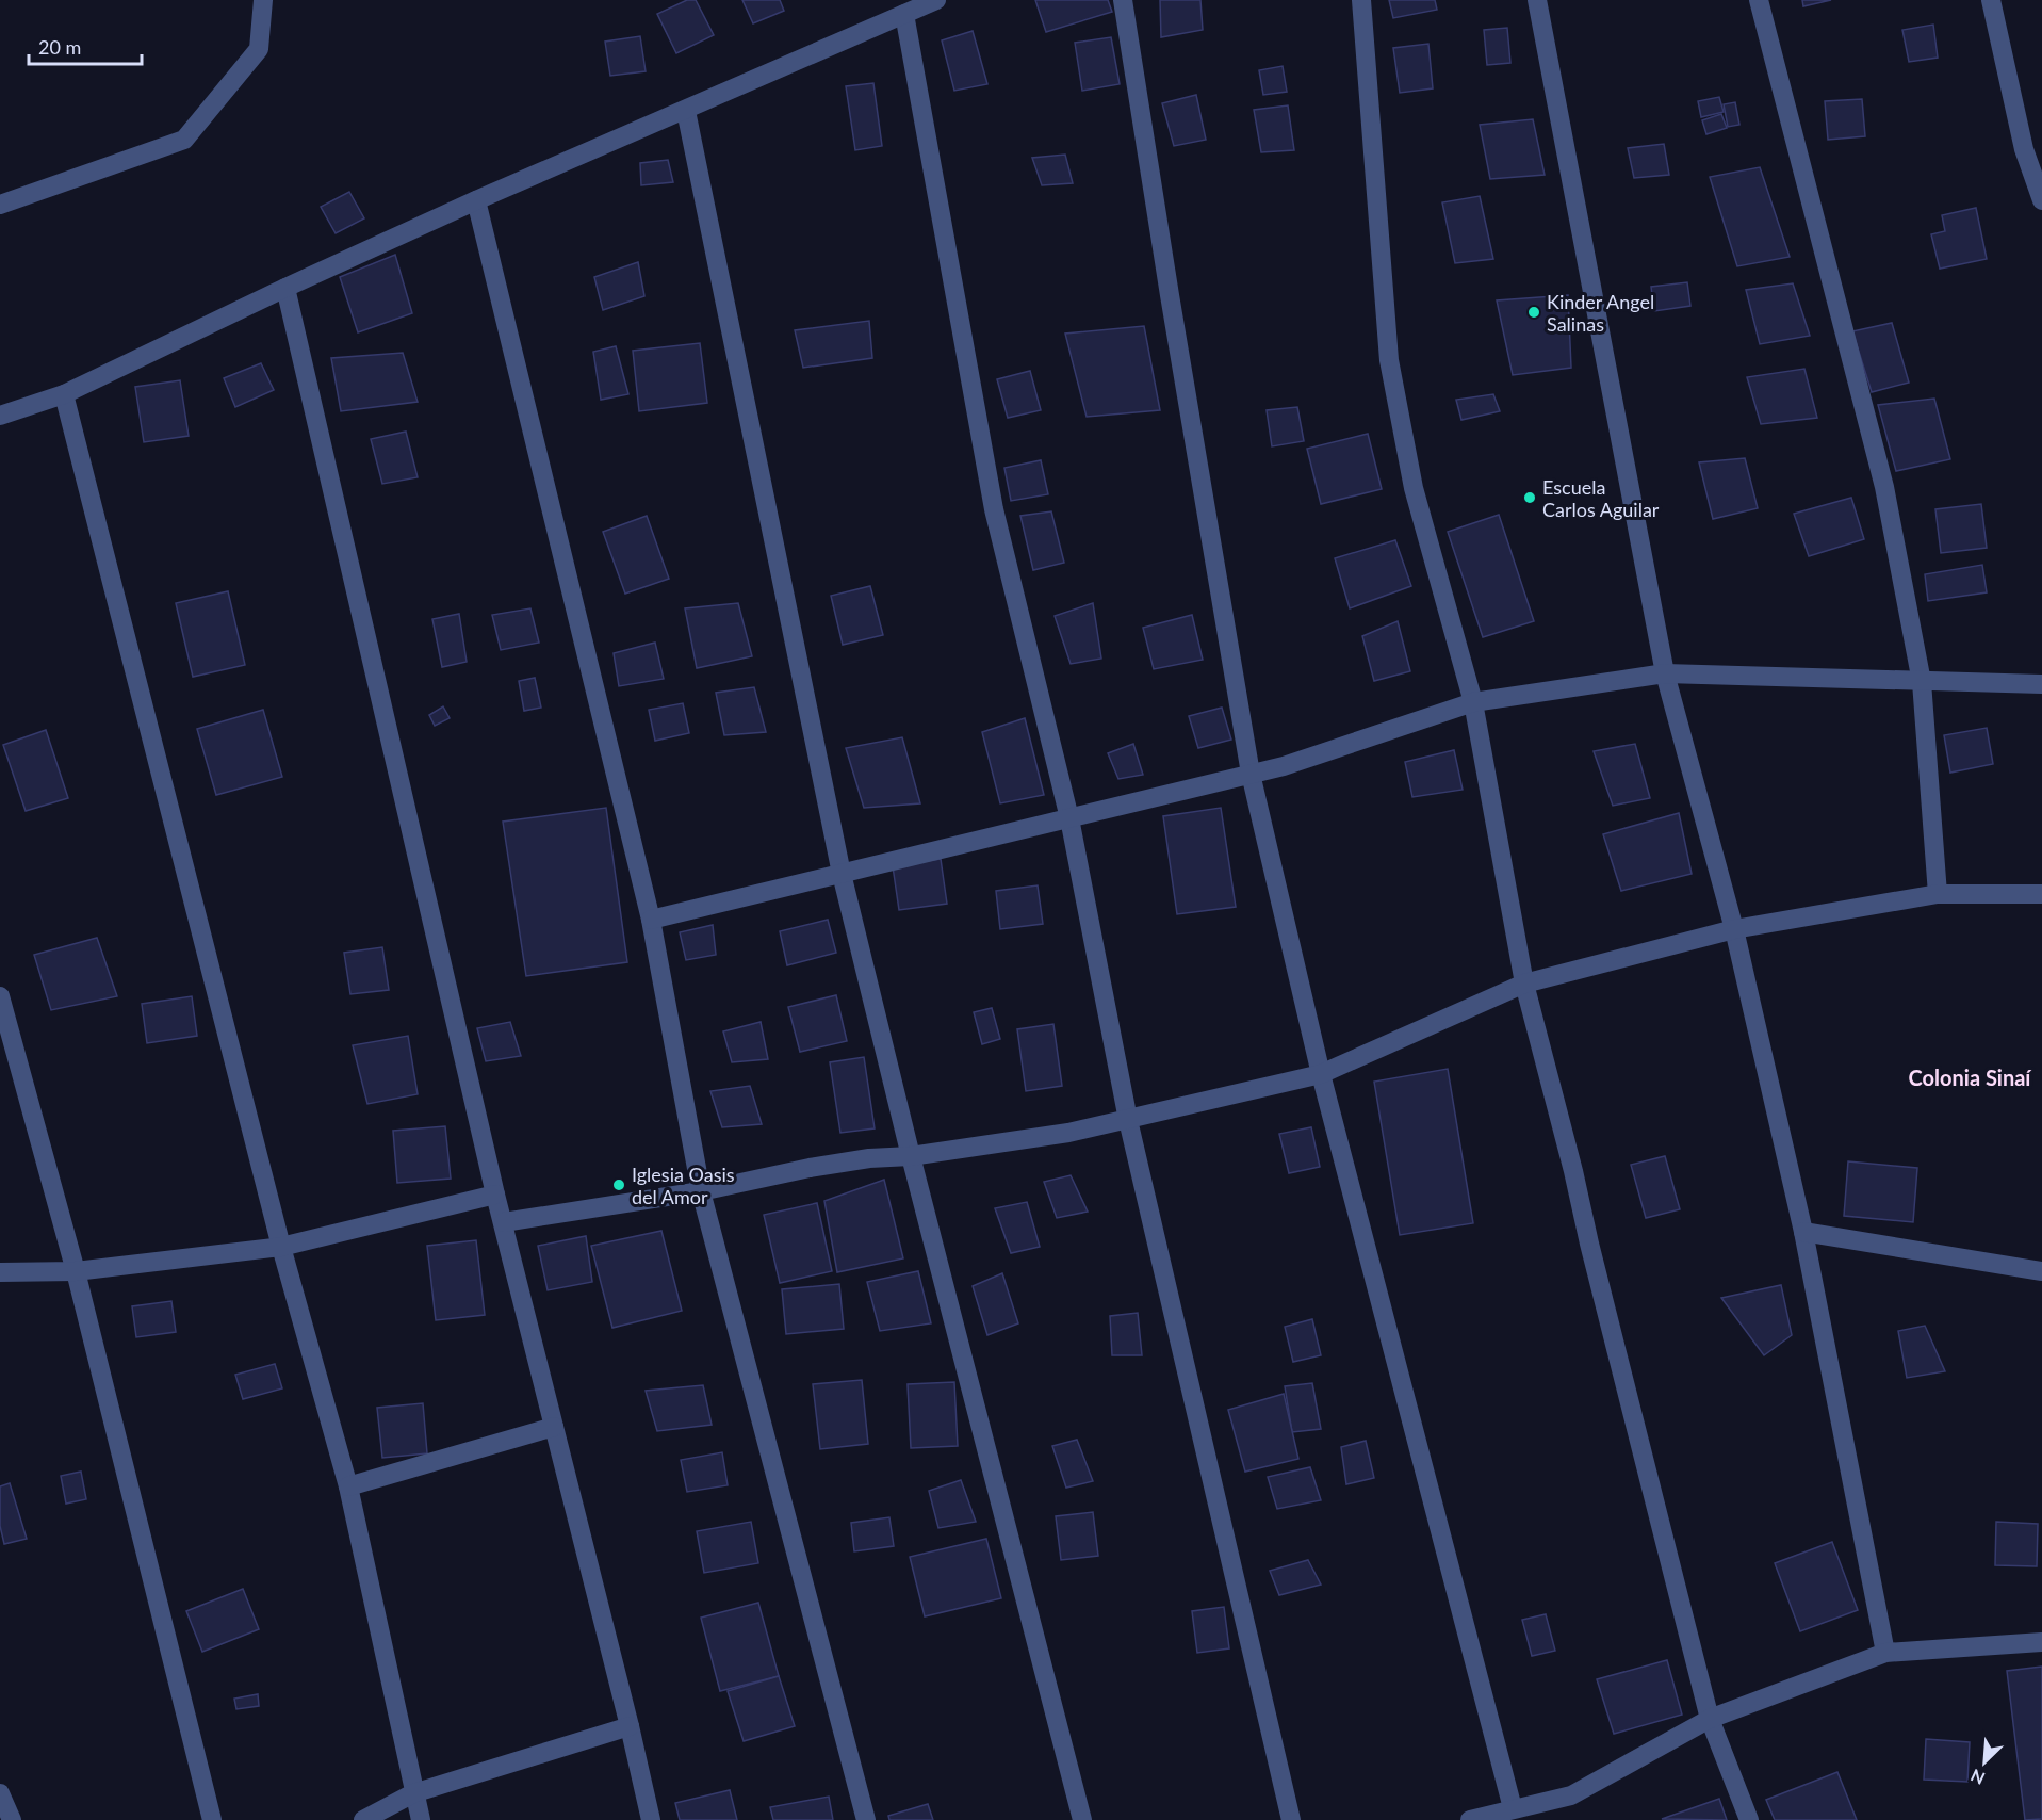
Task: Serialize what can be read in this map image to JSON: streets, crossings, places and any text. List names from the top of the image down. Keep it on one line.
{"districts":["Colonia Sinaí"],"places":["Kinder Angel Salinas","Escuela Carlos Aguilar","Iglesia Oasis del Amor"],"scale_bar":"20 m","north":"bottom left"}
